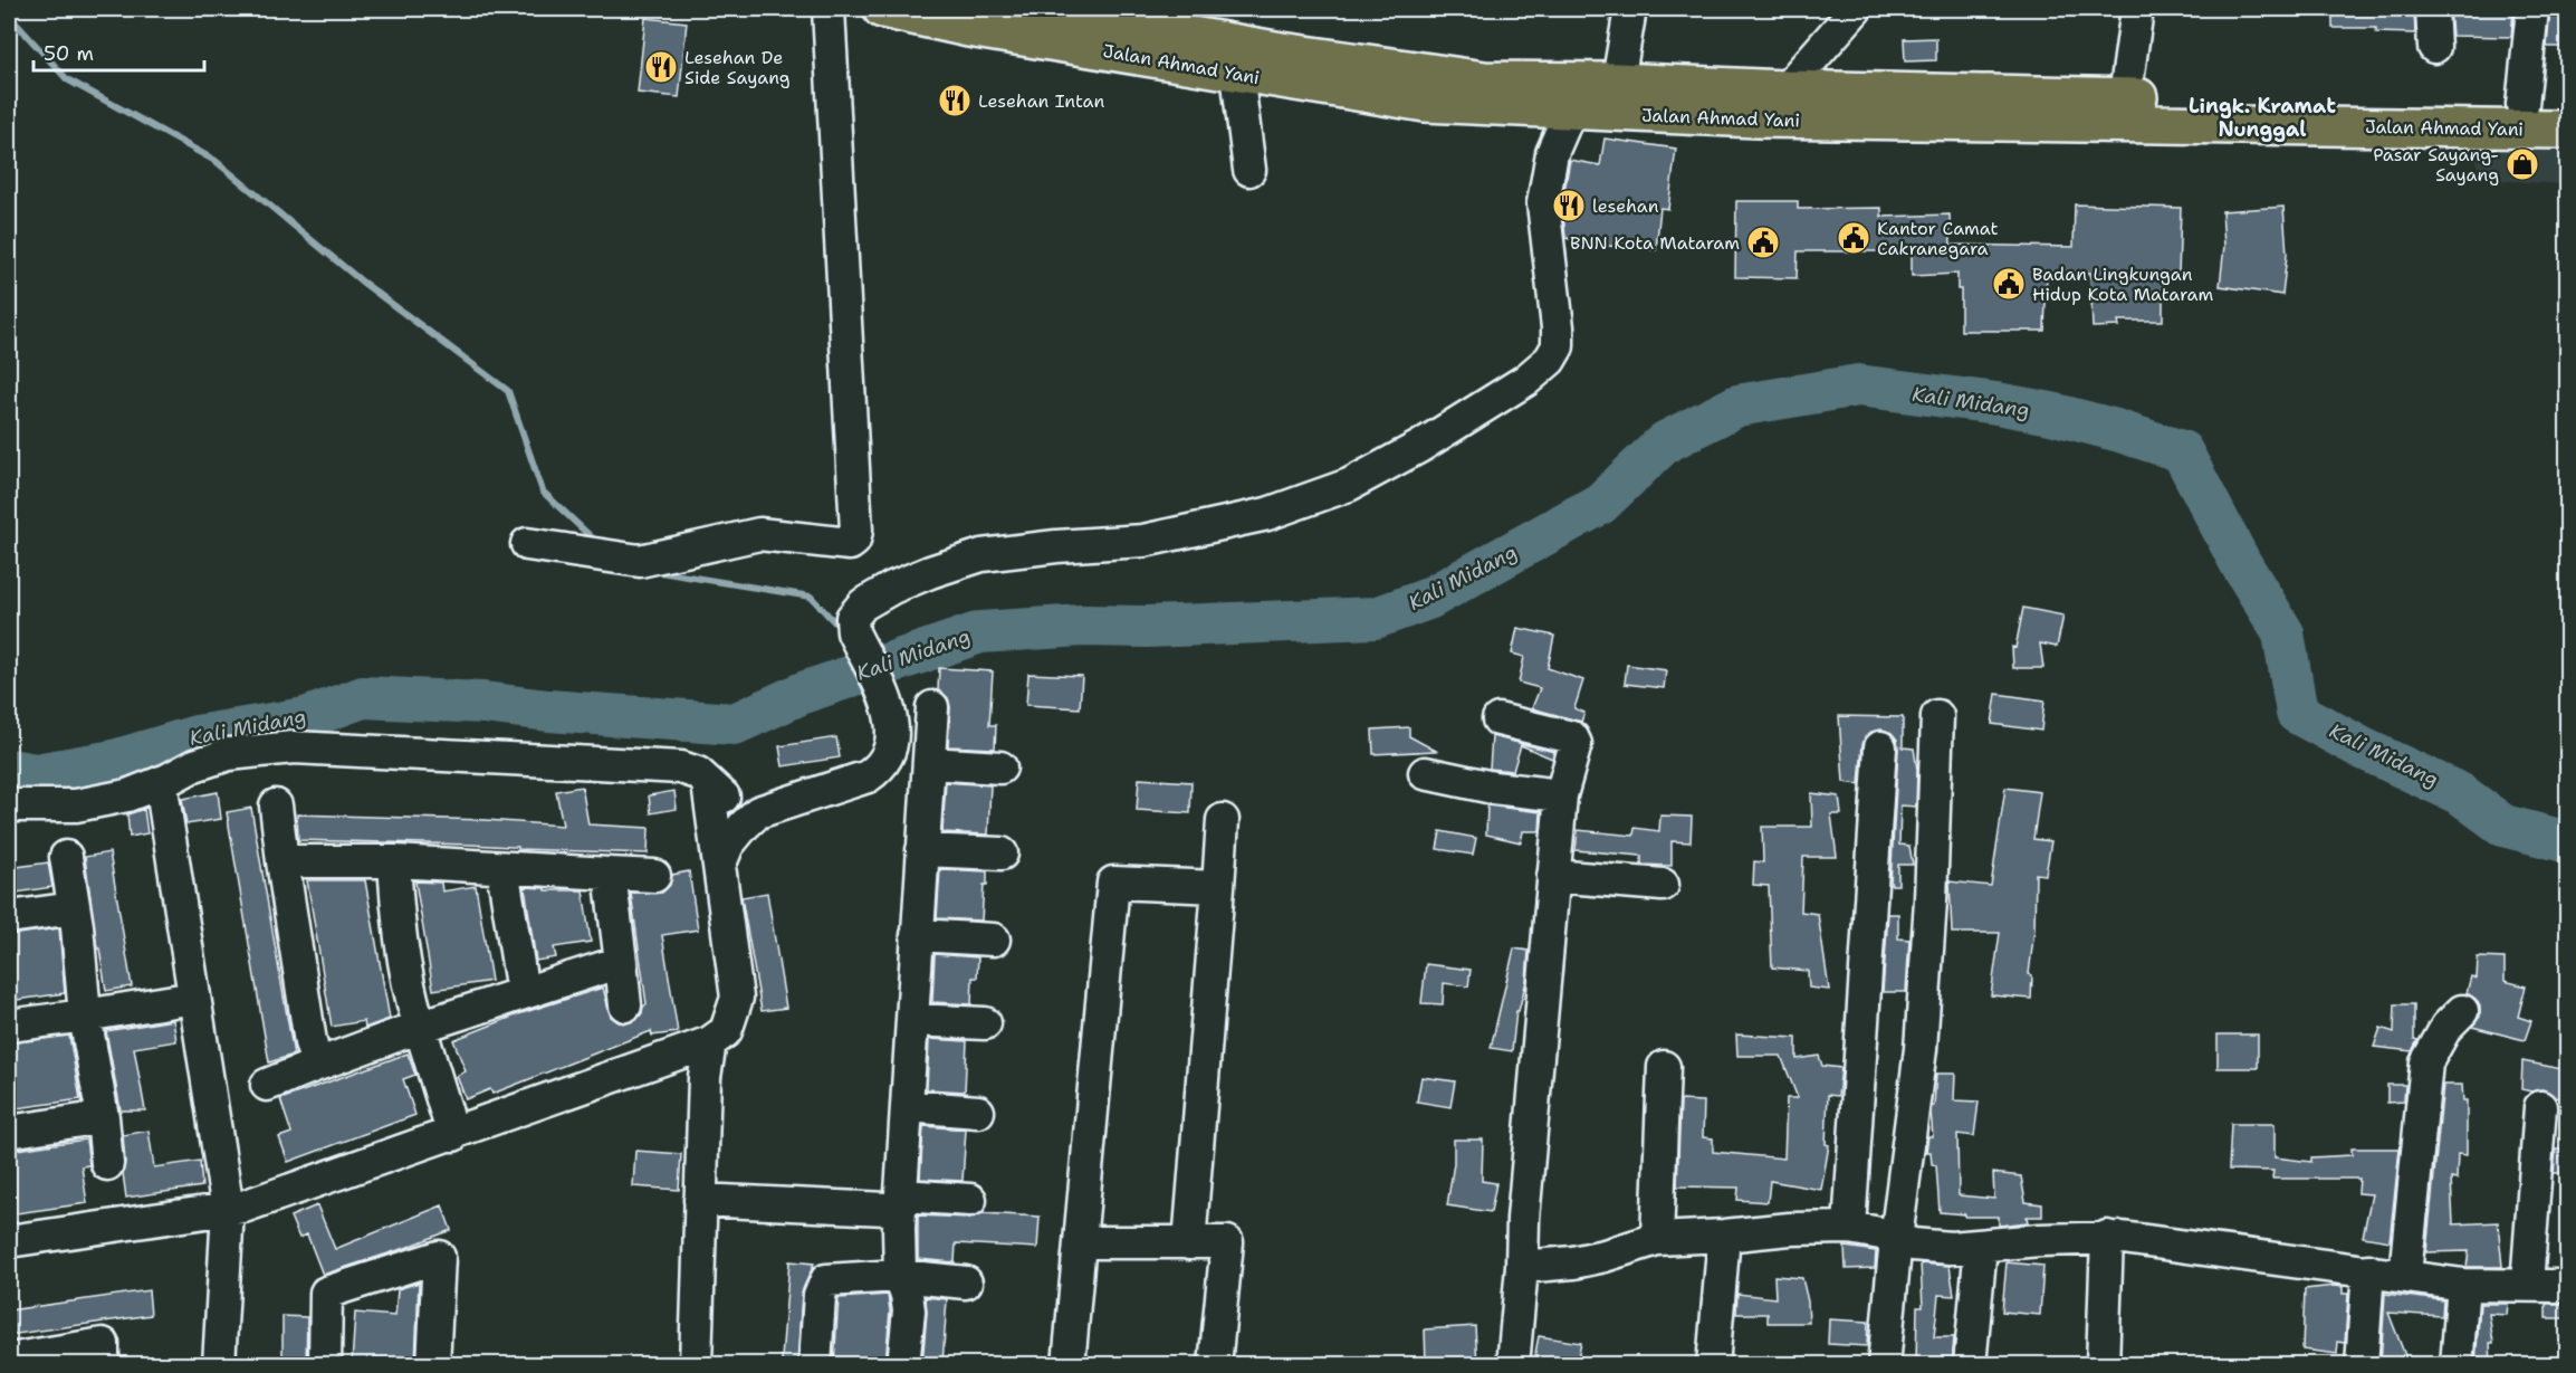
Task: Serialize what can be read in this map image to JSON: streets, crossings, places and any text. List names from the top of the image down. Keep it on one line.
{"streets":{"highway":["Jalan Ahmad Yani"]},"districts":["Lingk. Kramat Nunggal"],"water":["Kali Midang"],"places":{"restaurant":["Lesehan De Side Sayang","Lesehan Intan","lesehan"],"shop":["Pasar Sayang- Sayang"],"public building":["Kantor Camat Cakranegara","BNN Kota Mataram","Badan Lingkungan Hidup Kota Mataram"]},"scale_bar":"50 m"}
